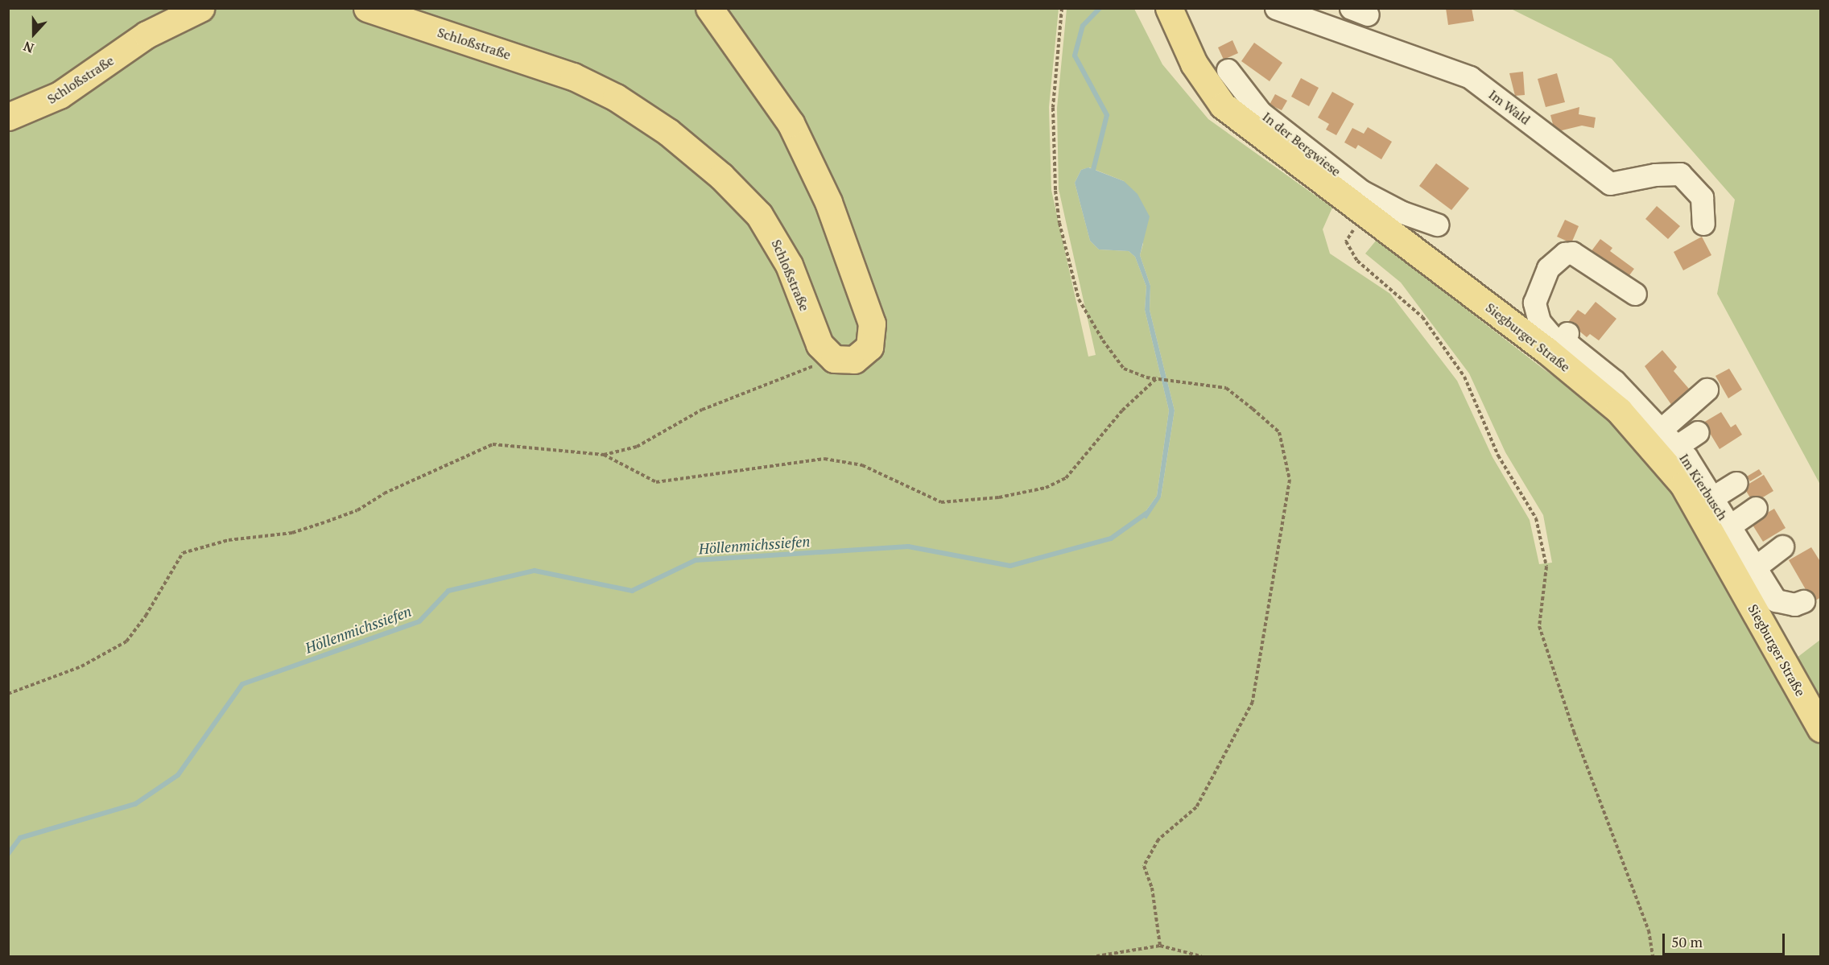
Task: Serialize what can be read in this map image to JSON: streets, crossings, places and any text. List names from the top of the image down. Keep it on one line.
{"streets":{"main road":["Schloßstraße","Siegburger Straße"],"street":["Im Wald","In der Bergwiese","Im Kierbusch"]},"crossings":[["In der Bergwiese","Siegburger Straße"],["Siegburger Straße","Im Kierbusch"]],"water":["Höllenmichssiefen"],"scale_bar":"50 m","north":"bottom"}
